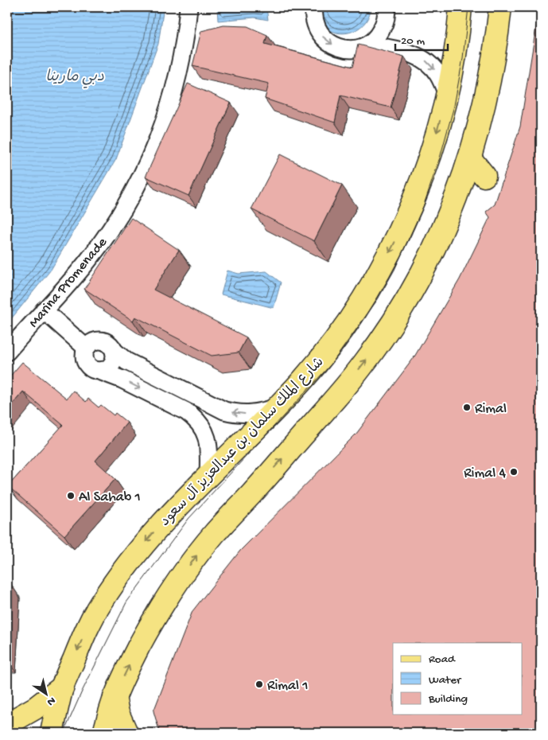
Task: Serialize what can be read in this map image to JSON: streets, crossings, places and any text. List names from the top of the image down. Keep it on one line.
{"streets":{"main road":["شارع الملك سلمان بن عبدالعزيز آل سعود"],"street":["Marina Promenade"]},"water":["دبي مارينا"],"places":["Rimal","Rimal 4","Al Sahab 1","Rimal 1"],"legend":["Road","Water","Building"],"scale_bar":"20 m","north":"bottom right"}
